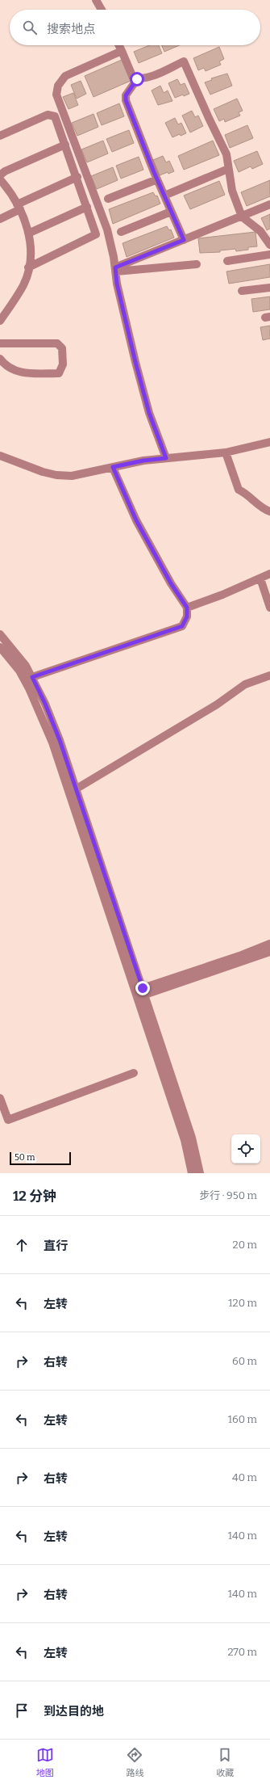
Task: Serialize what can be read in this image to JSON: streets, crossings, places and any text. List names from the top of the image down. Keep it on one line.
{"scale_bar":"50 m","page":{"search":"搜索地点","scale":"50 m","heading":["12 分钟","步行 · 950 m"],"list":[["直行","20 m"],["左转","120 m"],["右转","60 m"],["左转","160 m"],["右转","40 m"],["左转","140 m"],["右转","140 m"],["左转","270 m"],"到达目的地"],"nav":["地图","路线","收藏"]}}
